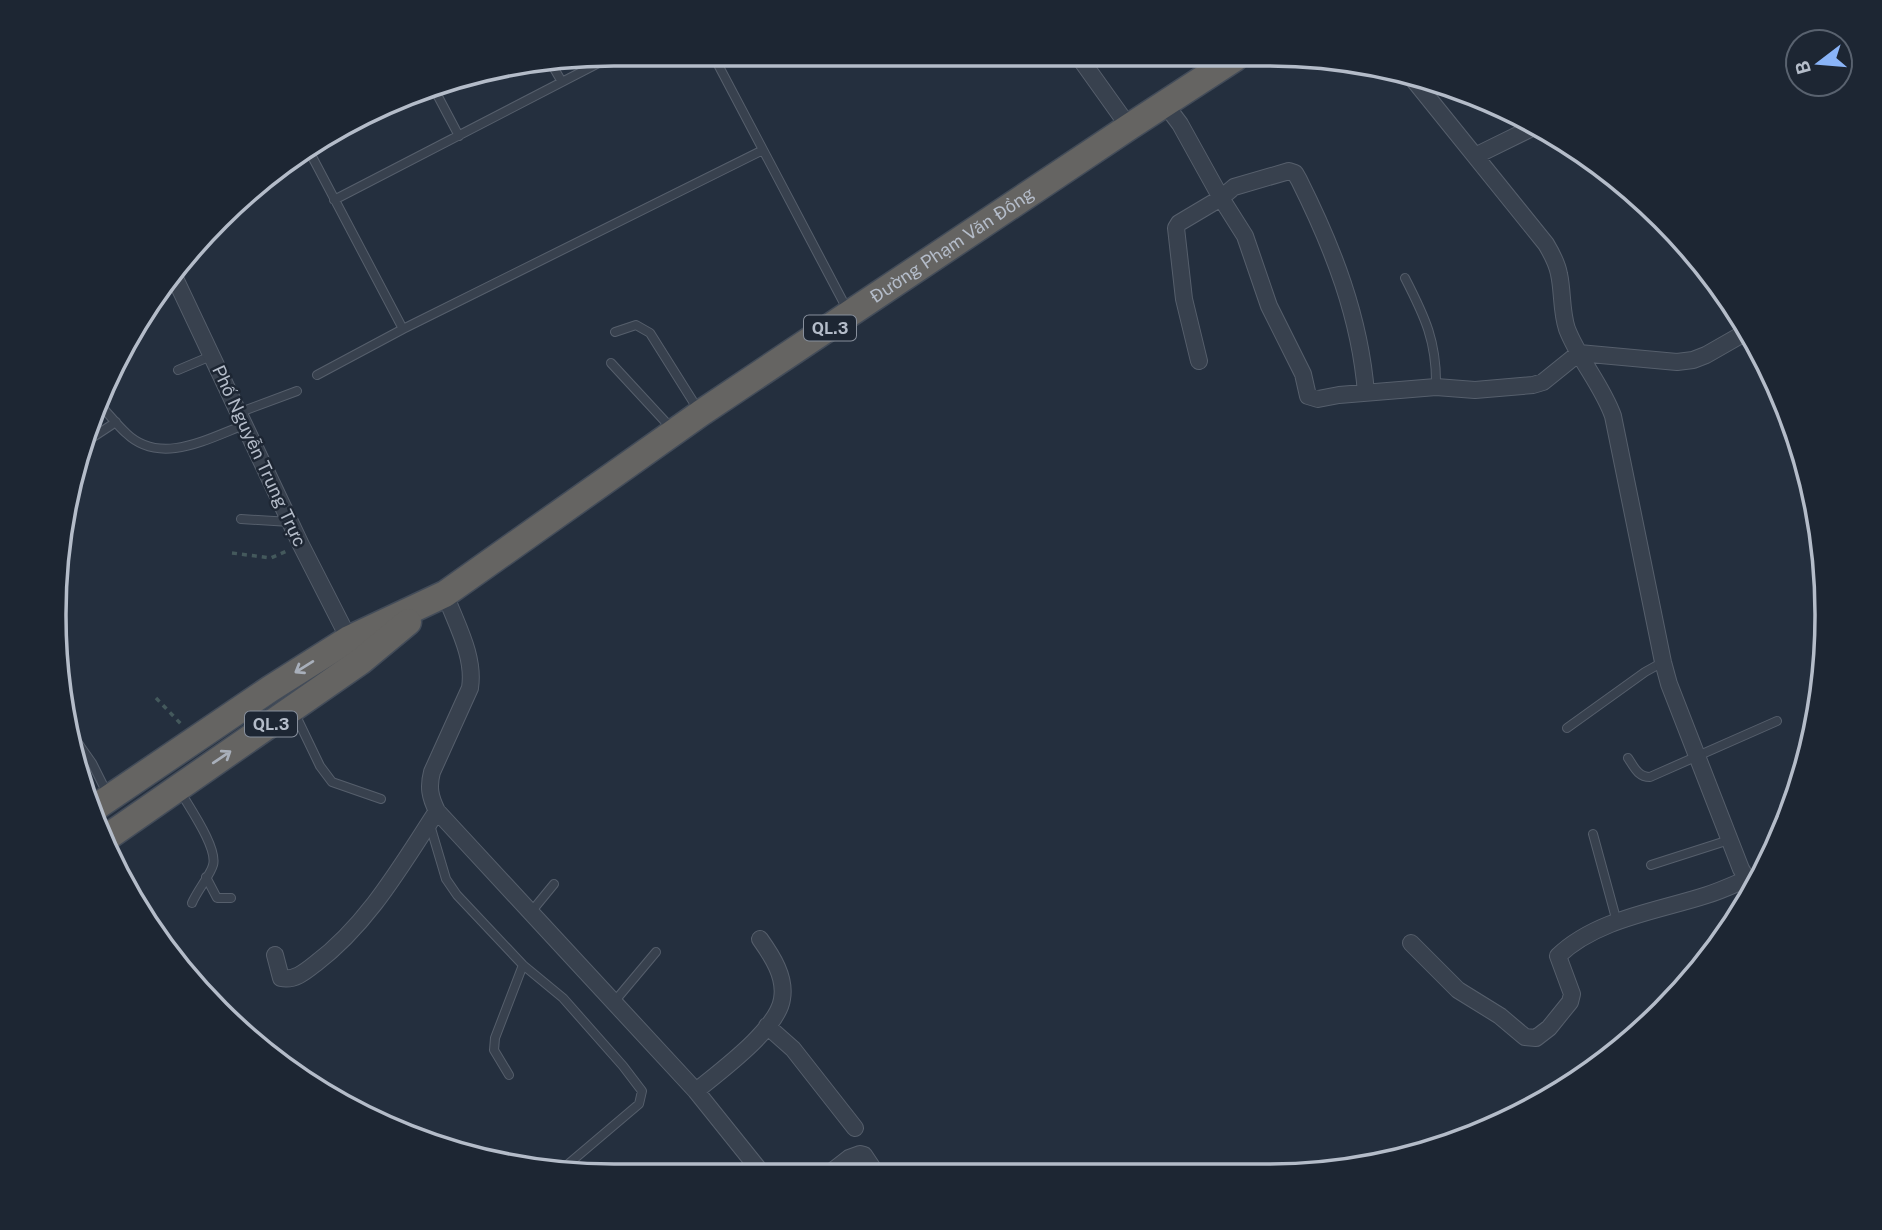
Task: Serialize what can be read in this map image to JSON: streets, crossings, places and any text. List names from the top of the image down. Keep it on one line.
{"streets":{"highway":["Đường Phạm Văn Đồng","QL.3"],"street":["Phố Nguyễn Trung Trực"]},"crossings":[["Đường Phạm Văn Đồng","Phố Nguyễn Trung Trực"]],"north":"left"}
